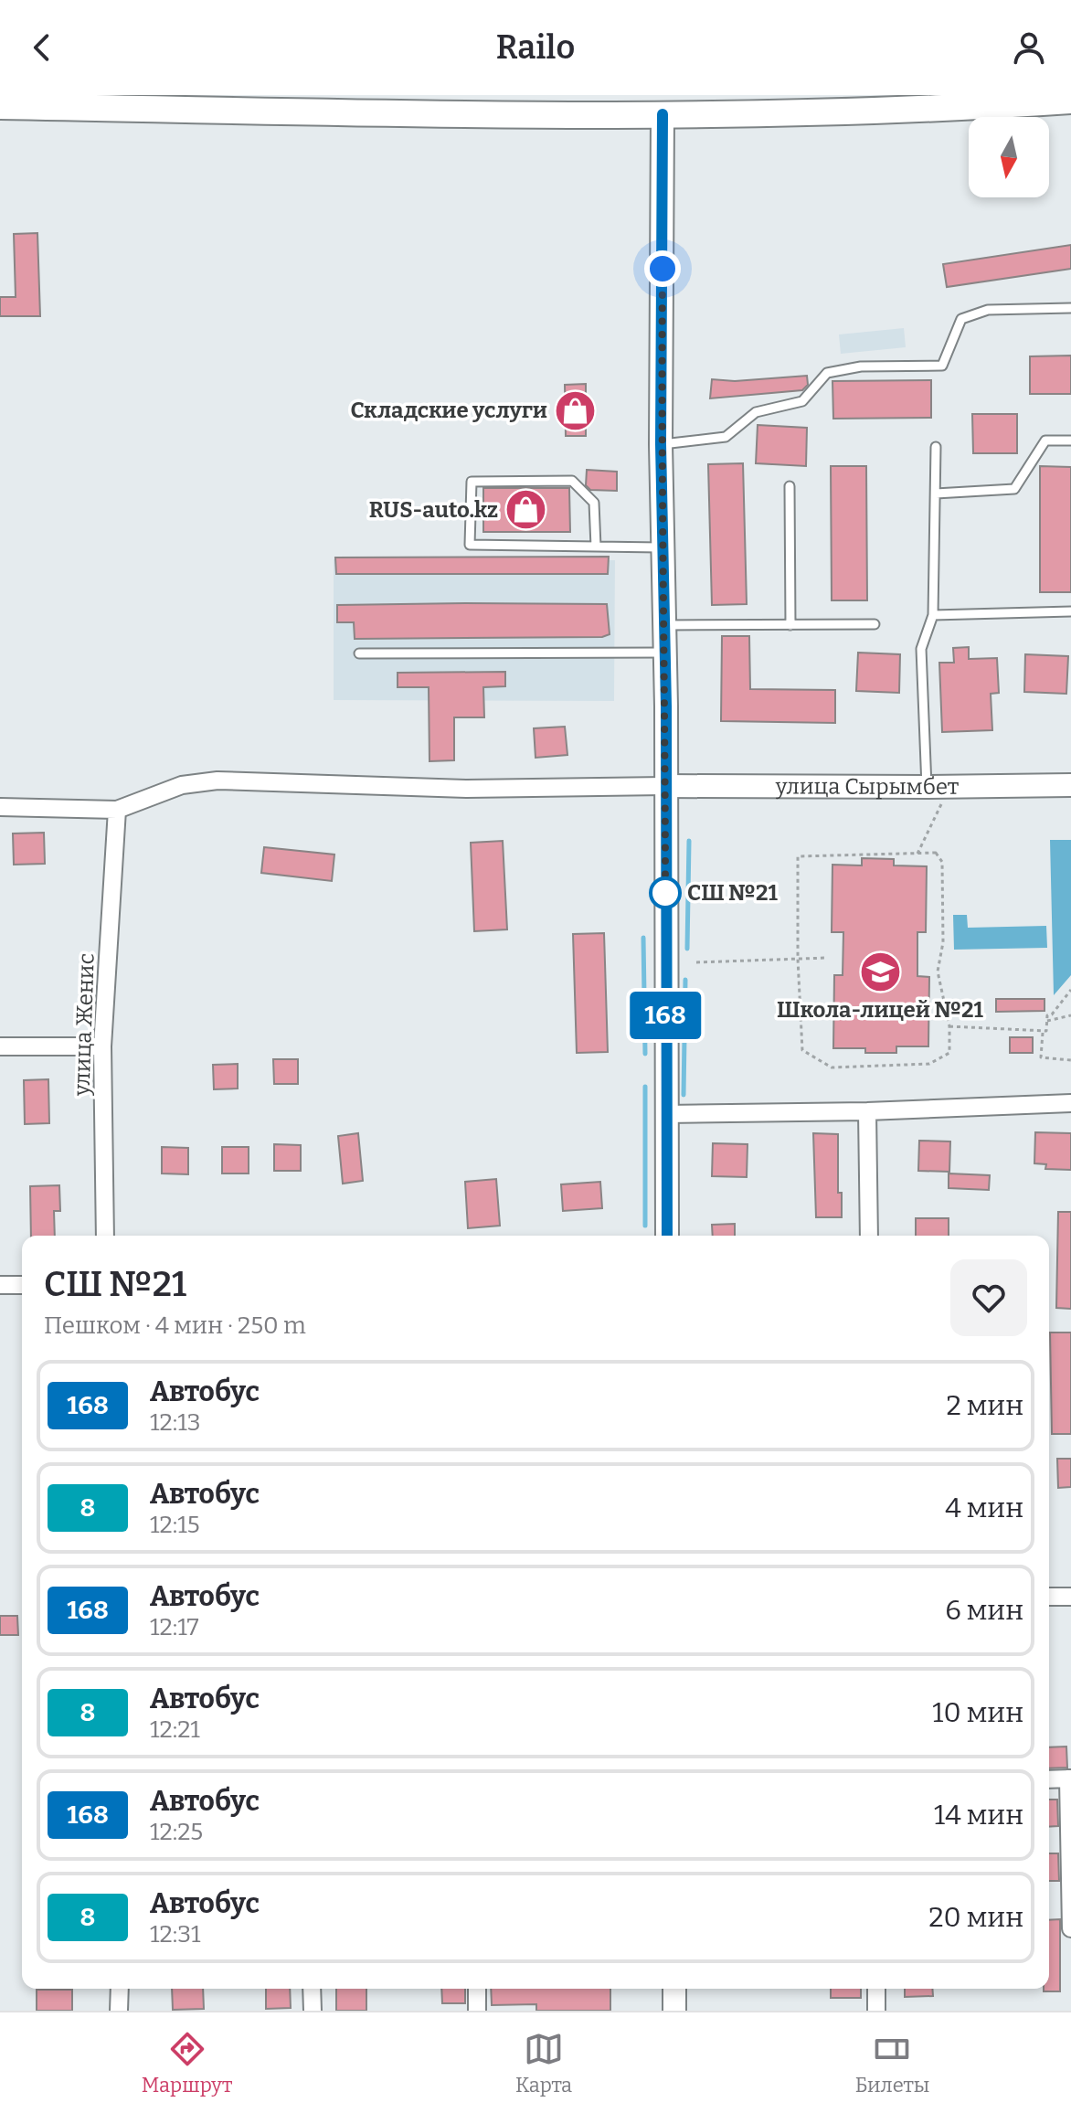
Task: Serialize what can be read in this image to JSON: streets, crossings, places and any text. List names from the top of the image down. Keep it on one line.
{"streets":{"main road":["улица Сырымбет"],"street":["улица Женис"]},"places":{"shop":["Складские услуги","RUS-auto.kz"],"other":["СШ №21"],"school or university":["Школа-лицей №21"]},"lines":["bus line 168"],"north":"bottom","page":{"header":"Railo","on_map":"168","heading":["СШ №21","Пешком · 4 мин · 250 m"],"list":[{"mark":"168","name":"Автобус","note":"12:13","value":"2 мин"},{"mark":"8","name":"Автобус","note":"12:15","value":"4 мин"},{"mark":"168","name":"Автобус","note":"12:17","value":"6 мин"},{"mark":"8","name":"Автобус","note":"12:21","value":"10 мин"},{"mark":"168","name":"Автобус","note":"12:25","value":"14 мин"},{"mark":"8","name":"Автобус","note":"12:31","value":"20 мин"}],"tabs":["Маршрут","Карта","Билеты"]}}
